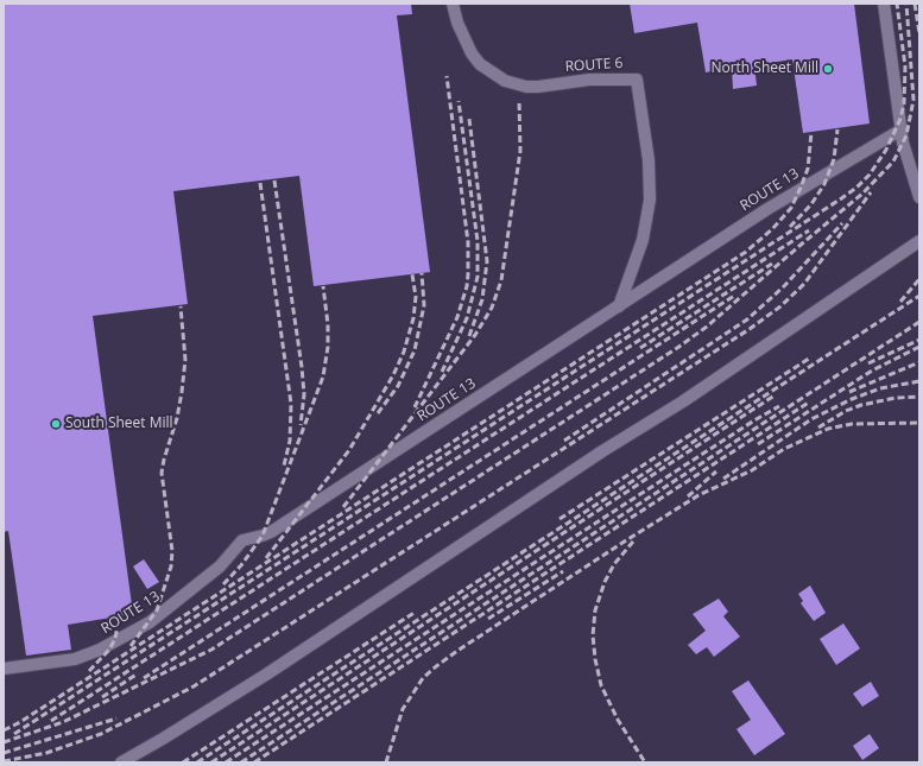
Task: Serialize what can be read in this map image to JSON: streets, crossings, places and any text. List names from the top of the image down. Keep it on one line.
{"streets":{"street":["ROUTE 6","ROUTE 13"]},"crossings":[["ROUTE 6","ROUTE 13"]],"places":["North Sheet Mill","South Sheet Mill"]}
